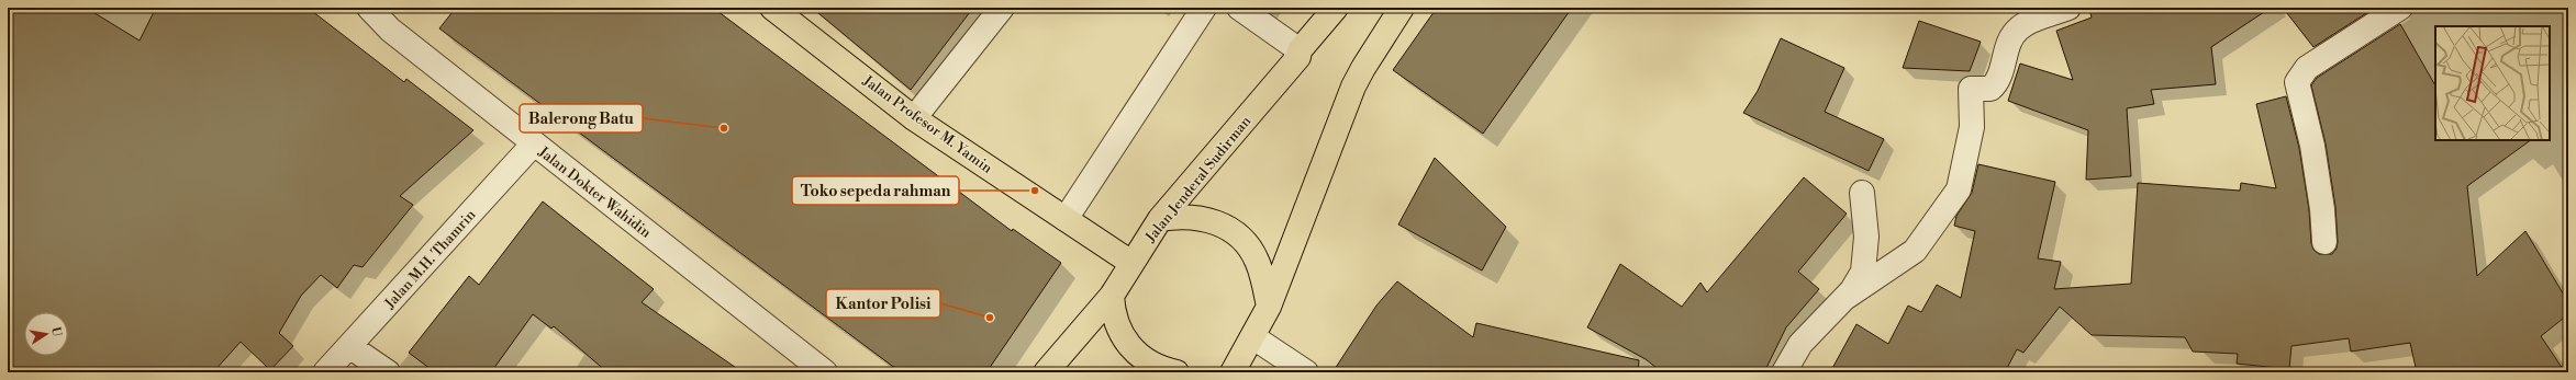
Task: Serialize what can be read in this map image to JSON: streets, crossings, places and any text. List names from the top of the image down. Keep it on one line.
{"streets":{"main road":["Jalan Profesor M. Yamin","Jalan Jenderal Sudirman"],"street":["Jalan Dokter Wahidin","Jalan M.H. Thamrin"]},"crossings":[["Jalan Profesor M. Yamin","Jalan Jenderal Sudirman"],["Jalan Dokter Wahidin","Jalan M.H. Thamrin"]],"places":["Balerong Batu","Toko sepeda rahman","Kantor Polisi"],"north":"right"}
